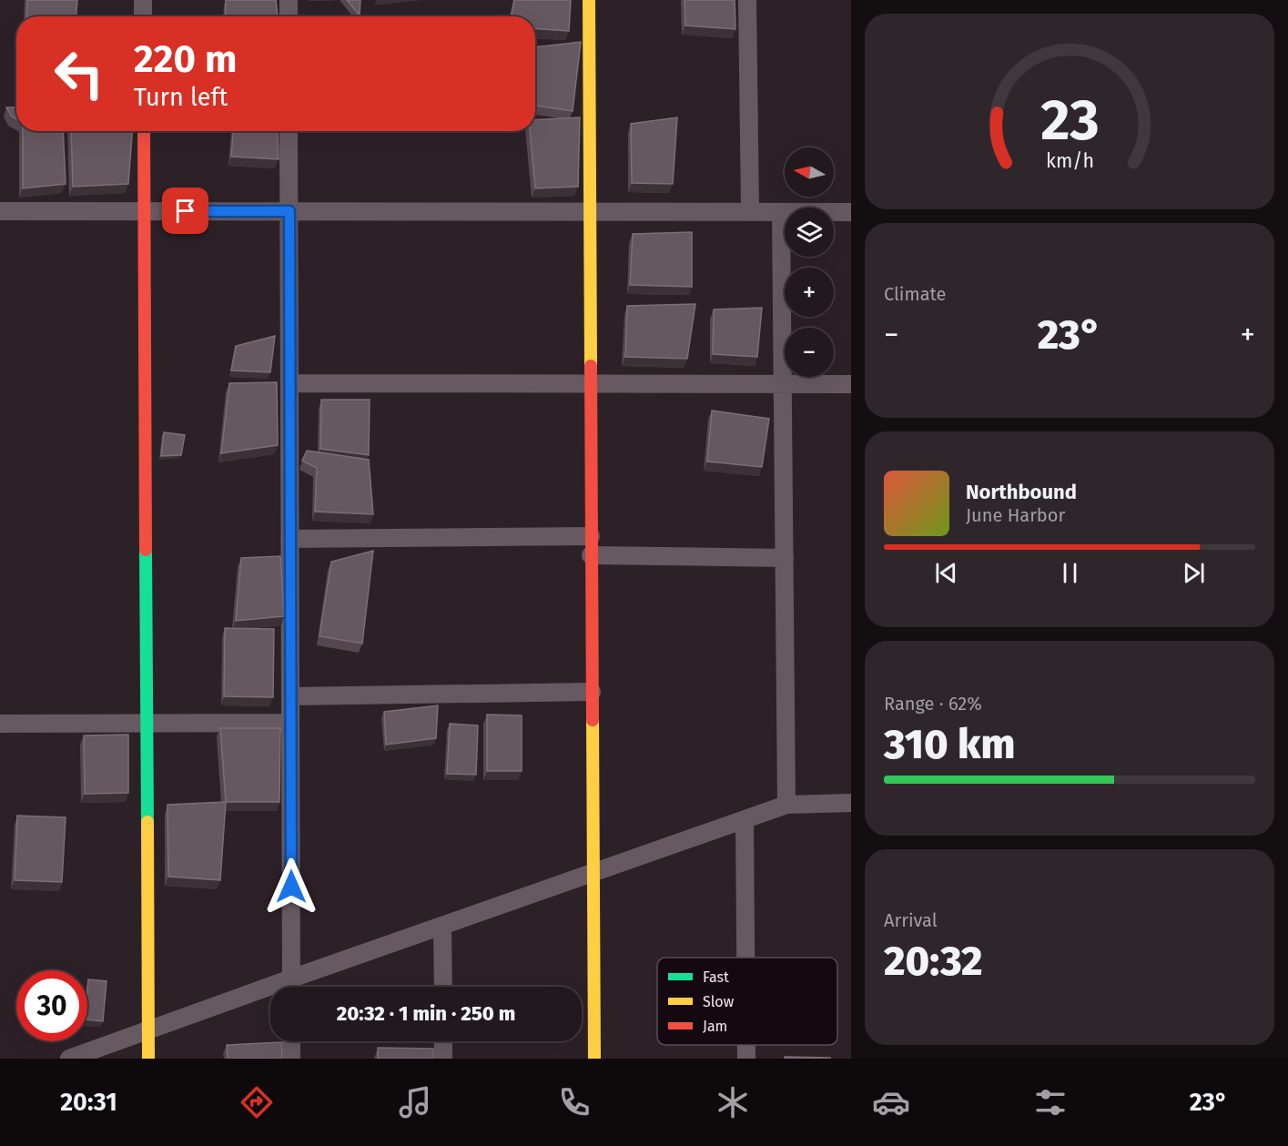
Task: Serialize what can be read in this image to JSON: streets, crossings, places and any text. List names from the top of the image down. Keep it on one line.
{"legend":["Fast","Slow","Jam"],"north":"left","page":{"turn":["220 m","Turn left"],"map_buttons":["+","−"],"tile":["Climate",["Range · 62%","310 km"],["Arrival","20:32"]],"heat":["−","23°","+"],"song":["Northbound","June Harbor"],"limit":"30","trip":"20:32 · 1 min · 250 m","tabs":["20:31","23°"],"gauge":["23","km/h"]}}
